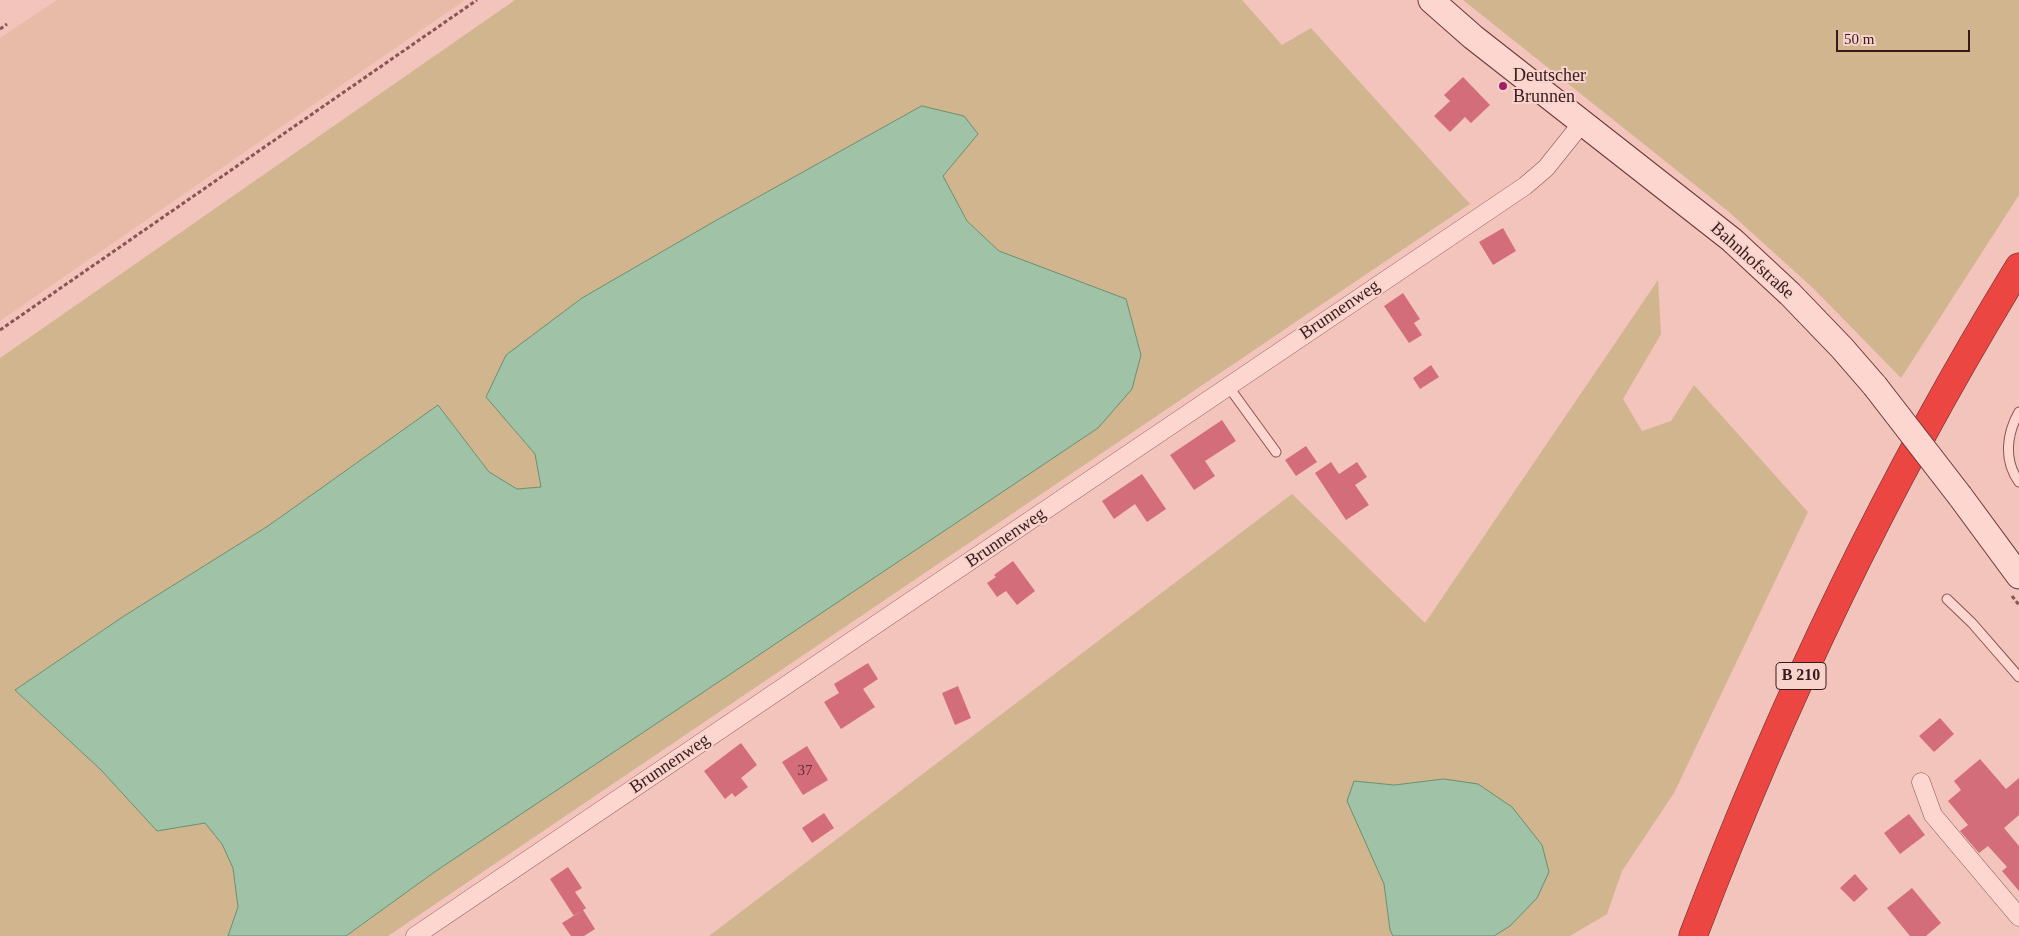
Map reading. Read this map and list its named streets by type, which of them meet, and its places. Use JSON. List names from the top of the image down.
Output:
{
  "streets": {
    "highway": ["B 210"],
    "street": ["Bahnhofstraße", "Brunnenweg"]
  },
  "crossings": [
    ["Bahnhofstraße", "Brunnenweg"]
  ],
  "places": ["Deutscher Brunnen"],
  "house_numbers": ["37"],
  "scale_bar": "50 m"
}
